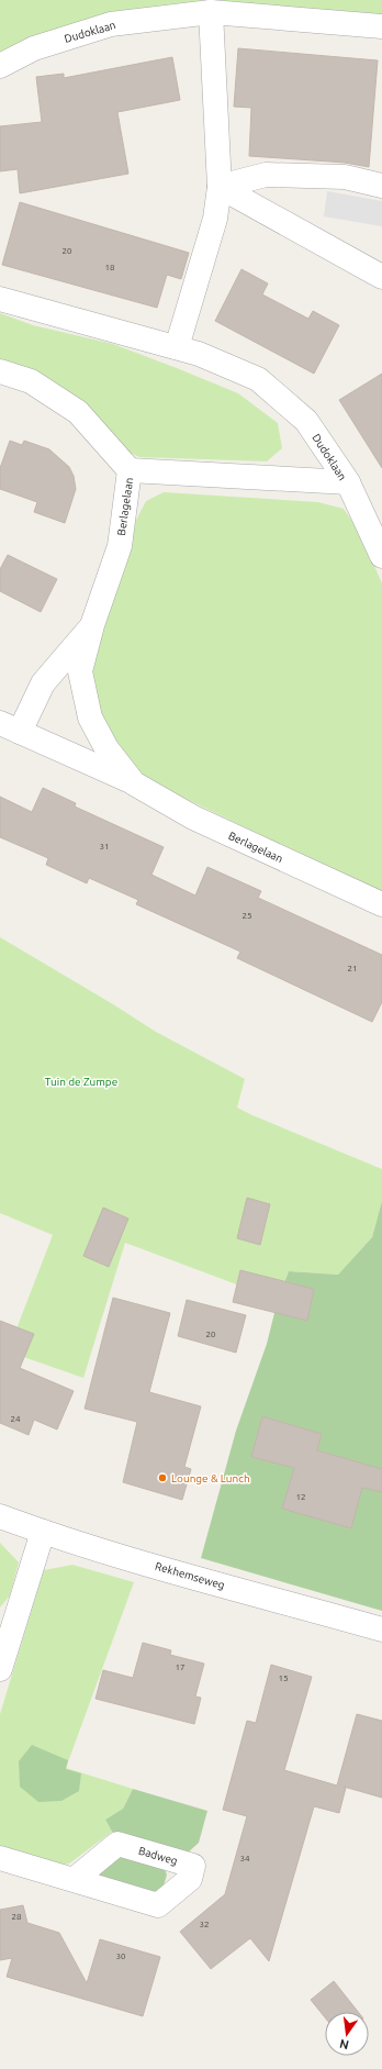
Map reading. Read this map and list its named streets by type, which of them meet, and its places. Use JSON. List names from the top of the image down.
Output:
{
  "streets": {
    "street": ["Dudoklaan", "Berlagelaan", "Rekhemseweg"]
  },
  "crossings": [
    ["Dudoklaan", "Berlagelaan"]
  ],
  "parks": ["Tuin de Zumpe"],
  "places": ["Lounge & Lunch"],
  "house_numbers": [
    "20",
    "18",
    "31",
    "25",
    "21",
    "20",
    "24",
    "12",
    "17",
    "15",
    "34",
    "28",
    "32",
    "30"
  ],
  "north": "bottom"
}
